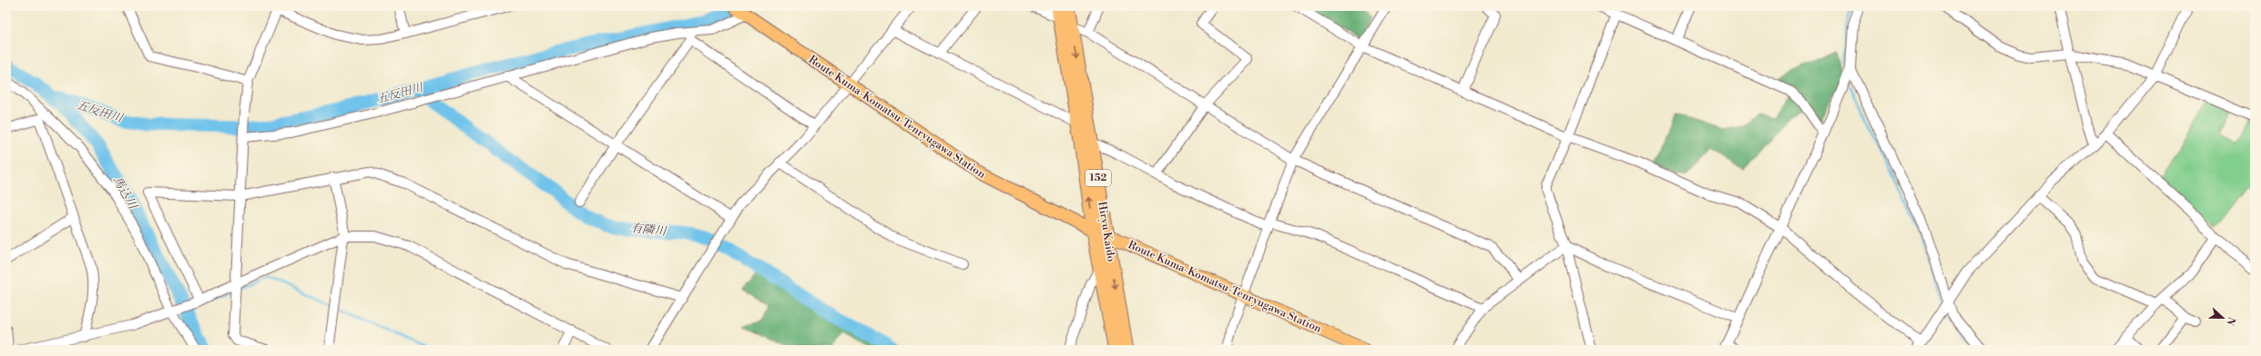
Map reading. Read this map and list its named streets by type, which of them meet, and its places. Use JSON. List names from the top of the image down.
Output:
{
  "streets": {
    "highway": ["152", "Hiryu Kaido"],
    "main road": ["Route Kuma-Komatsu-Tenryugawa Station"]
  },
  "crossings": [
    ["Route Kuma-Komatsu-Tenryugawa Station", "Hiryu Kaido"]
  ],
  "water": ["五反田川", "馬込川", "有隣川"],
  "north": "right"
}
